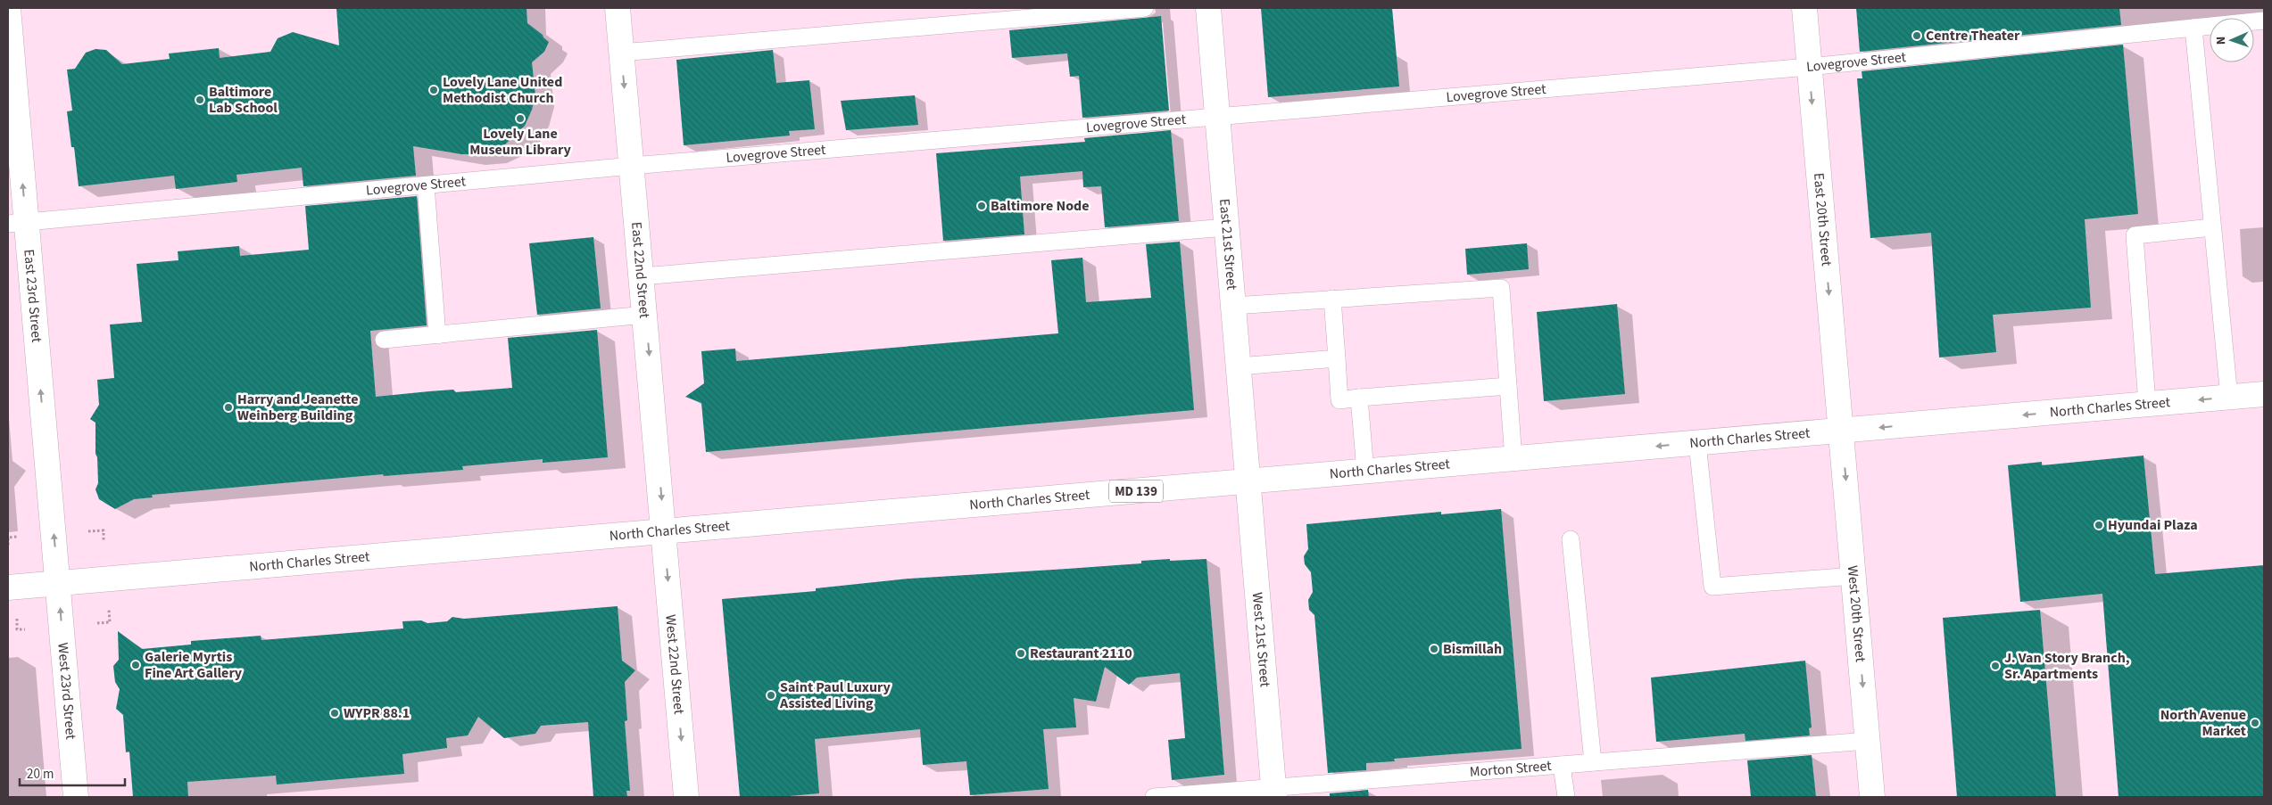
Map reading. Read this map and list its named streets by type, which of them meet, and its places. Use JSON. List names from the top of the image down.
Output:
{
  "streets": {
    "street": [
      "East 20th Street",
      "East 21st Street",
      "East 22nd Street",
      "East 23rd Street",
      "North Charles Street",
      "MD 139",
      "West 20th Street",
      "West 21st Street",
      "West 22nd Street",
      "West 23rd Street"
    ],
    "lane": ["Lovegrove Street", "Morton Street"]
  },
  "crossings": [
    ["Lovegrove Street", "East 20th Street"],
    ["Lovegrove Street", "East 21st Street"],
    ["Lovegrove Street", "East 22nd Street"],
    ["Lovegrove Street", "East 23rd Street"],
    ["East 20th Street", "North Charles Street"],
    ["East 20th Street", "West 20th Street"],
    ["East 21st Street", "North Charles Street"],
    ["East 21st Street", "West 21st Street"],
    ["East 22nd Street", "North Charles Street"],
    ["East 22nd Street", "West 22nd Street"],
    ["East 23rd Street", "North Charles Street"],
    ["East 23rd Street", "West 23rd Street"],
    ["North Charles Street", "West 20th Street"],
    ["North Charles Street", "West 21st Street"],
    ["North Charles Street", "West 22nd Street"],
    ["North Charles Street", "West 23rd Street"],
    ["West 20th Street", "Morton Street"],
    ["West 21st Street", "Morton Street"]
  ],
  "one_way": [
    "East 20th Street",
    "East 22nd Street",
    "East 23rd Street",
    "West 20th Street",
    "West 22nd Street",
    "West 23rd Street"
  ],
  "places": [
    "Centre Theater",
    "Lovely Lane United Methodist Church",
    "Baltimore Lab School",
    "Lovely Lane Museum Library",
    "Baltimore Node",
    "Harry and Jeanette Weinberg Building",
    "Hyundai Plaza",
    "Bismillah",
    "Restaurant 2110",
    "Galerie Myrtis Fine Art Gallery",
    "J. Van Story Branch, Sr. Apartments",
    "Saint Paul Luxury Assisted Living",
    "WYPR 88.1",
    "North Avenue Market"
  ],
  "scale_bar": "20 m",
  "north": "left"
}
